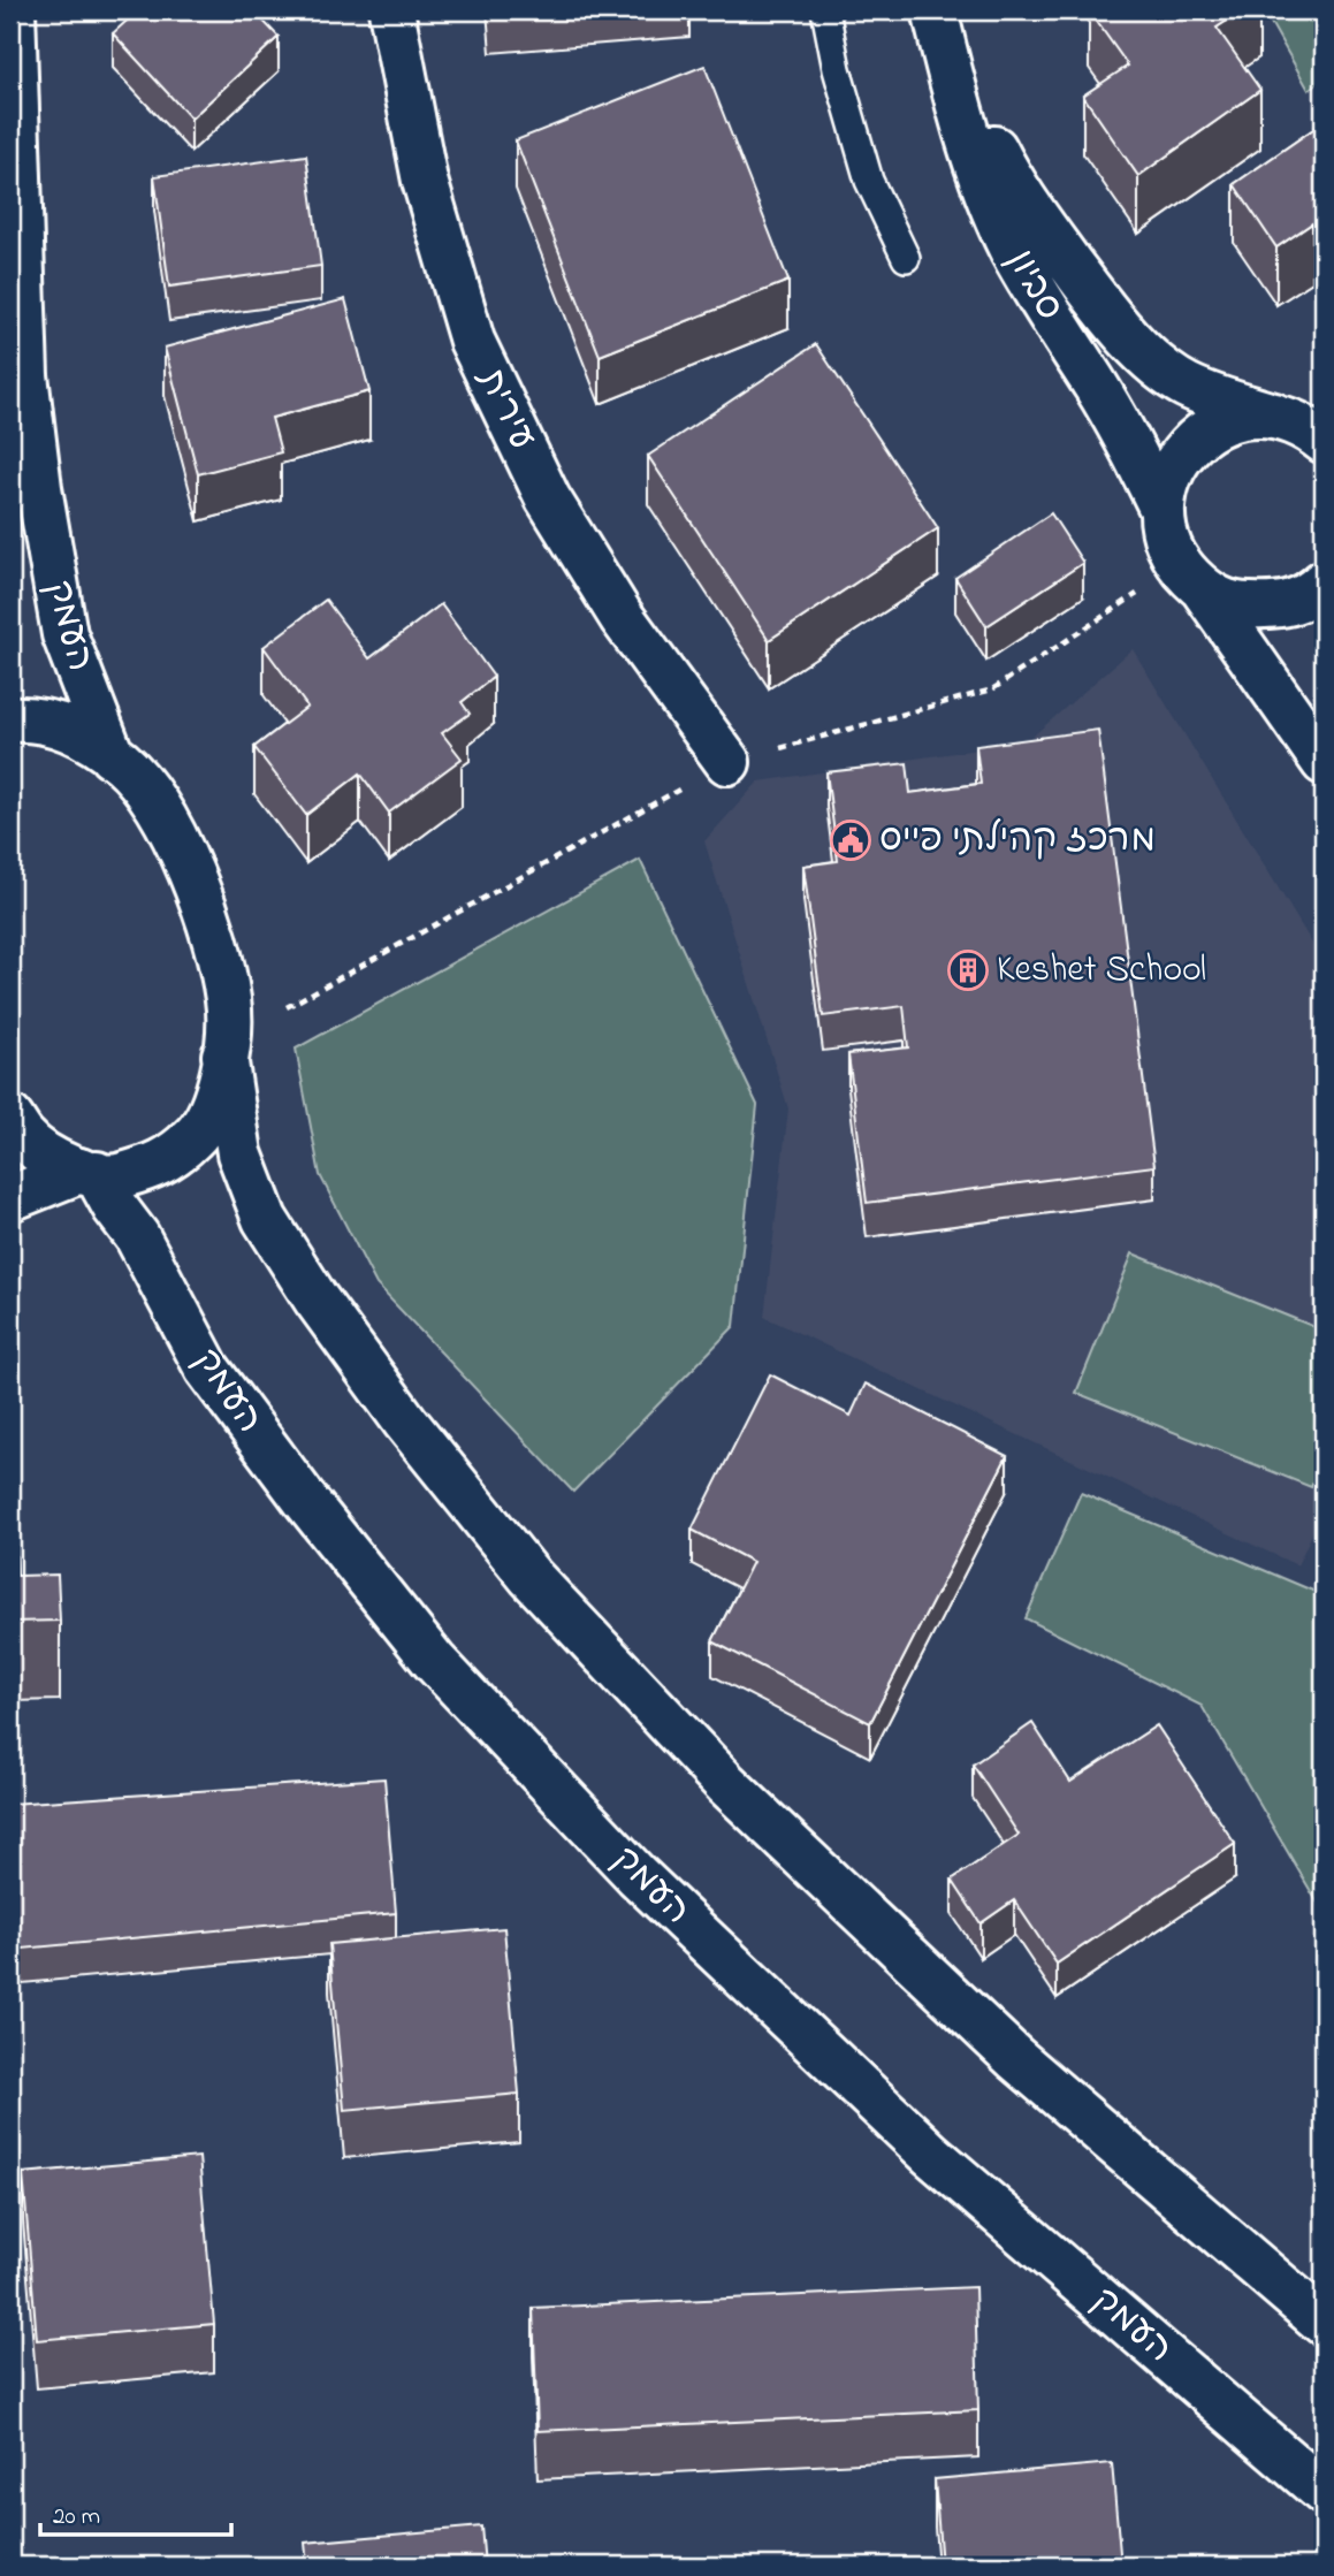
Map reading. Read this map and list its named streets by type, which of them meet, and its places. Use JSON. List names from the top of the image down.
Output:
{
  "streets": {
    "main road": ["סביון", "עירית", "העמק"]
  },
  "places": {
    "public building": ["מרכז קהילתי פייס"],
    "building": ["Keshet School"]
  },
  "scale_bar": "20 m"
}
